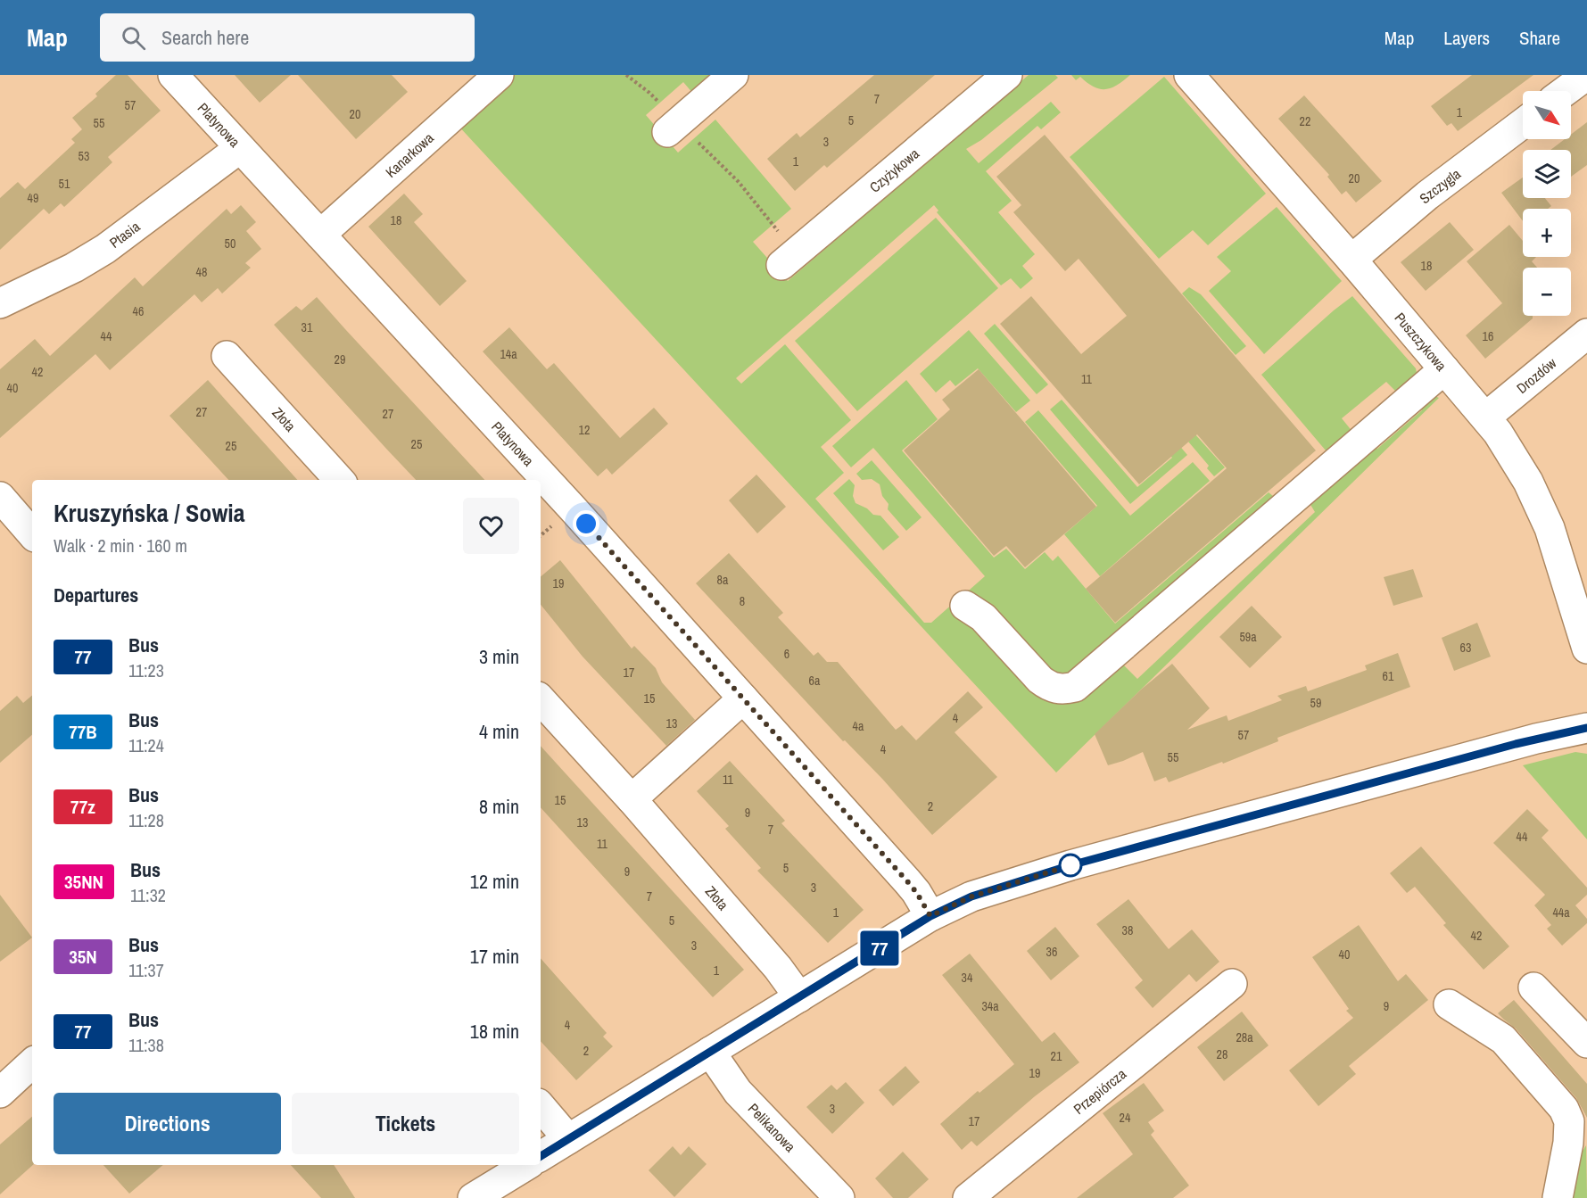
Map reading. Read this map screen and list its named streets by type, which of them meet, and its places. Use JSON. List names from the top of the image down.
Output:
{
  "streets": {
    "street": [
      "Platynowa",
      "Kanarkowa",
      "Czyżykowa",
      "Szczygla",
      "Ptasia",
      "Puszczykowa",
      "Drozdów",
      "Złota",
      "Przepiórcza",
      "Pelikanowa"
    ]
  },
  "crossings": [
    ["Platynowa", "Kanarkowa"],
    ["Platynowa", "Ptasia"],
    ["Szczygla", "Puszczykowa"],
    ["Puszczykowa", "Drozdów"]
  ],
  "lines": ["bus line 77"],
  "house_numbers": [
    "7",
    "57",
    "1",
    "20",
    "5",
    "22",
    "55",
    "3",
    "53",
    "1",
    "20",
    "51",
    "49",
    "18",
    "50",
    "18",
    "48",
    "46",
    "31",
    "44",
    "16",
    "14a",
    "29",
    "42",
    "11",
    "40",
    "27",
    "27",
    "12",
    "25",
    "25",
    "8a",
    "19",
    "8",
    "59a",
    "63",
    "6",
    "17",
    "61",
    "6a",
    "15",
    "59",
    "4",
    "13",
    "4a",
    "57",
    "4",
    "55",
    "11",
    "15",
    "2",
    "9",
    "13",
    "7",
    "44",
    "11",
    "5",
    "9",
    "3",
    "7",
    "1",
    "44a",
    "5",
    "38",
    "42",
    "3",
    "36",
    "40",
    "1",
    "34",
    "34a",
    "9",
    "4",
    "28a",
    "2",
    "28",
    "21",
    "19",
    "3",
    "24",
    "17"
  ],
  "north": "bottom right",
  "page": {
    "header": "Map",
    "search": "Search here",
    "nav": ["Map", "Layers", "Share"],
    "on_map": "77",
    "map_buttons": ["+", "−"],
    "heading": [
      ["Kruszyńska / Sowia", "Walk · 2 min · 160 m"],
      "Departures"
    ],
    "list": [
      {
        "mark": "77",
        "name": "Bus",
        "note": "11:23",
        "value": "3 min"
      },
      {
        "mark": "77B",
        "name": "Bus",
        "note": "11:24",
        "value": "4 min"
      },
      {
        "mark": "77z",
        "name": "Bus",
        "note": "11:28",
        "value": "8 min"
      },
      {
        "mark": "35NN",
        "name": "Bus",
        "note": "11:32",
        "value": "12 min"
      },
      {
        "mark": "35N",
        "name": "Bus",
        "note": "11:37",
        "value": "17 min"
      },
      {
        "mark": "77",
        "name": "Bus",
        "note": "11:38",
        "value": "18 min"
      }
    ],
    "buttons": ["Directions", "Tickets"]
  }
}
